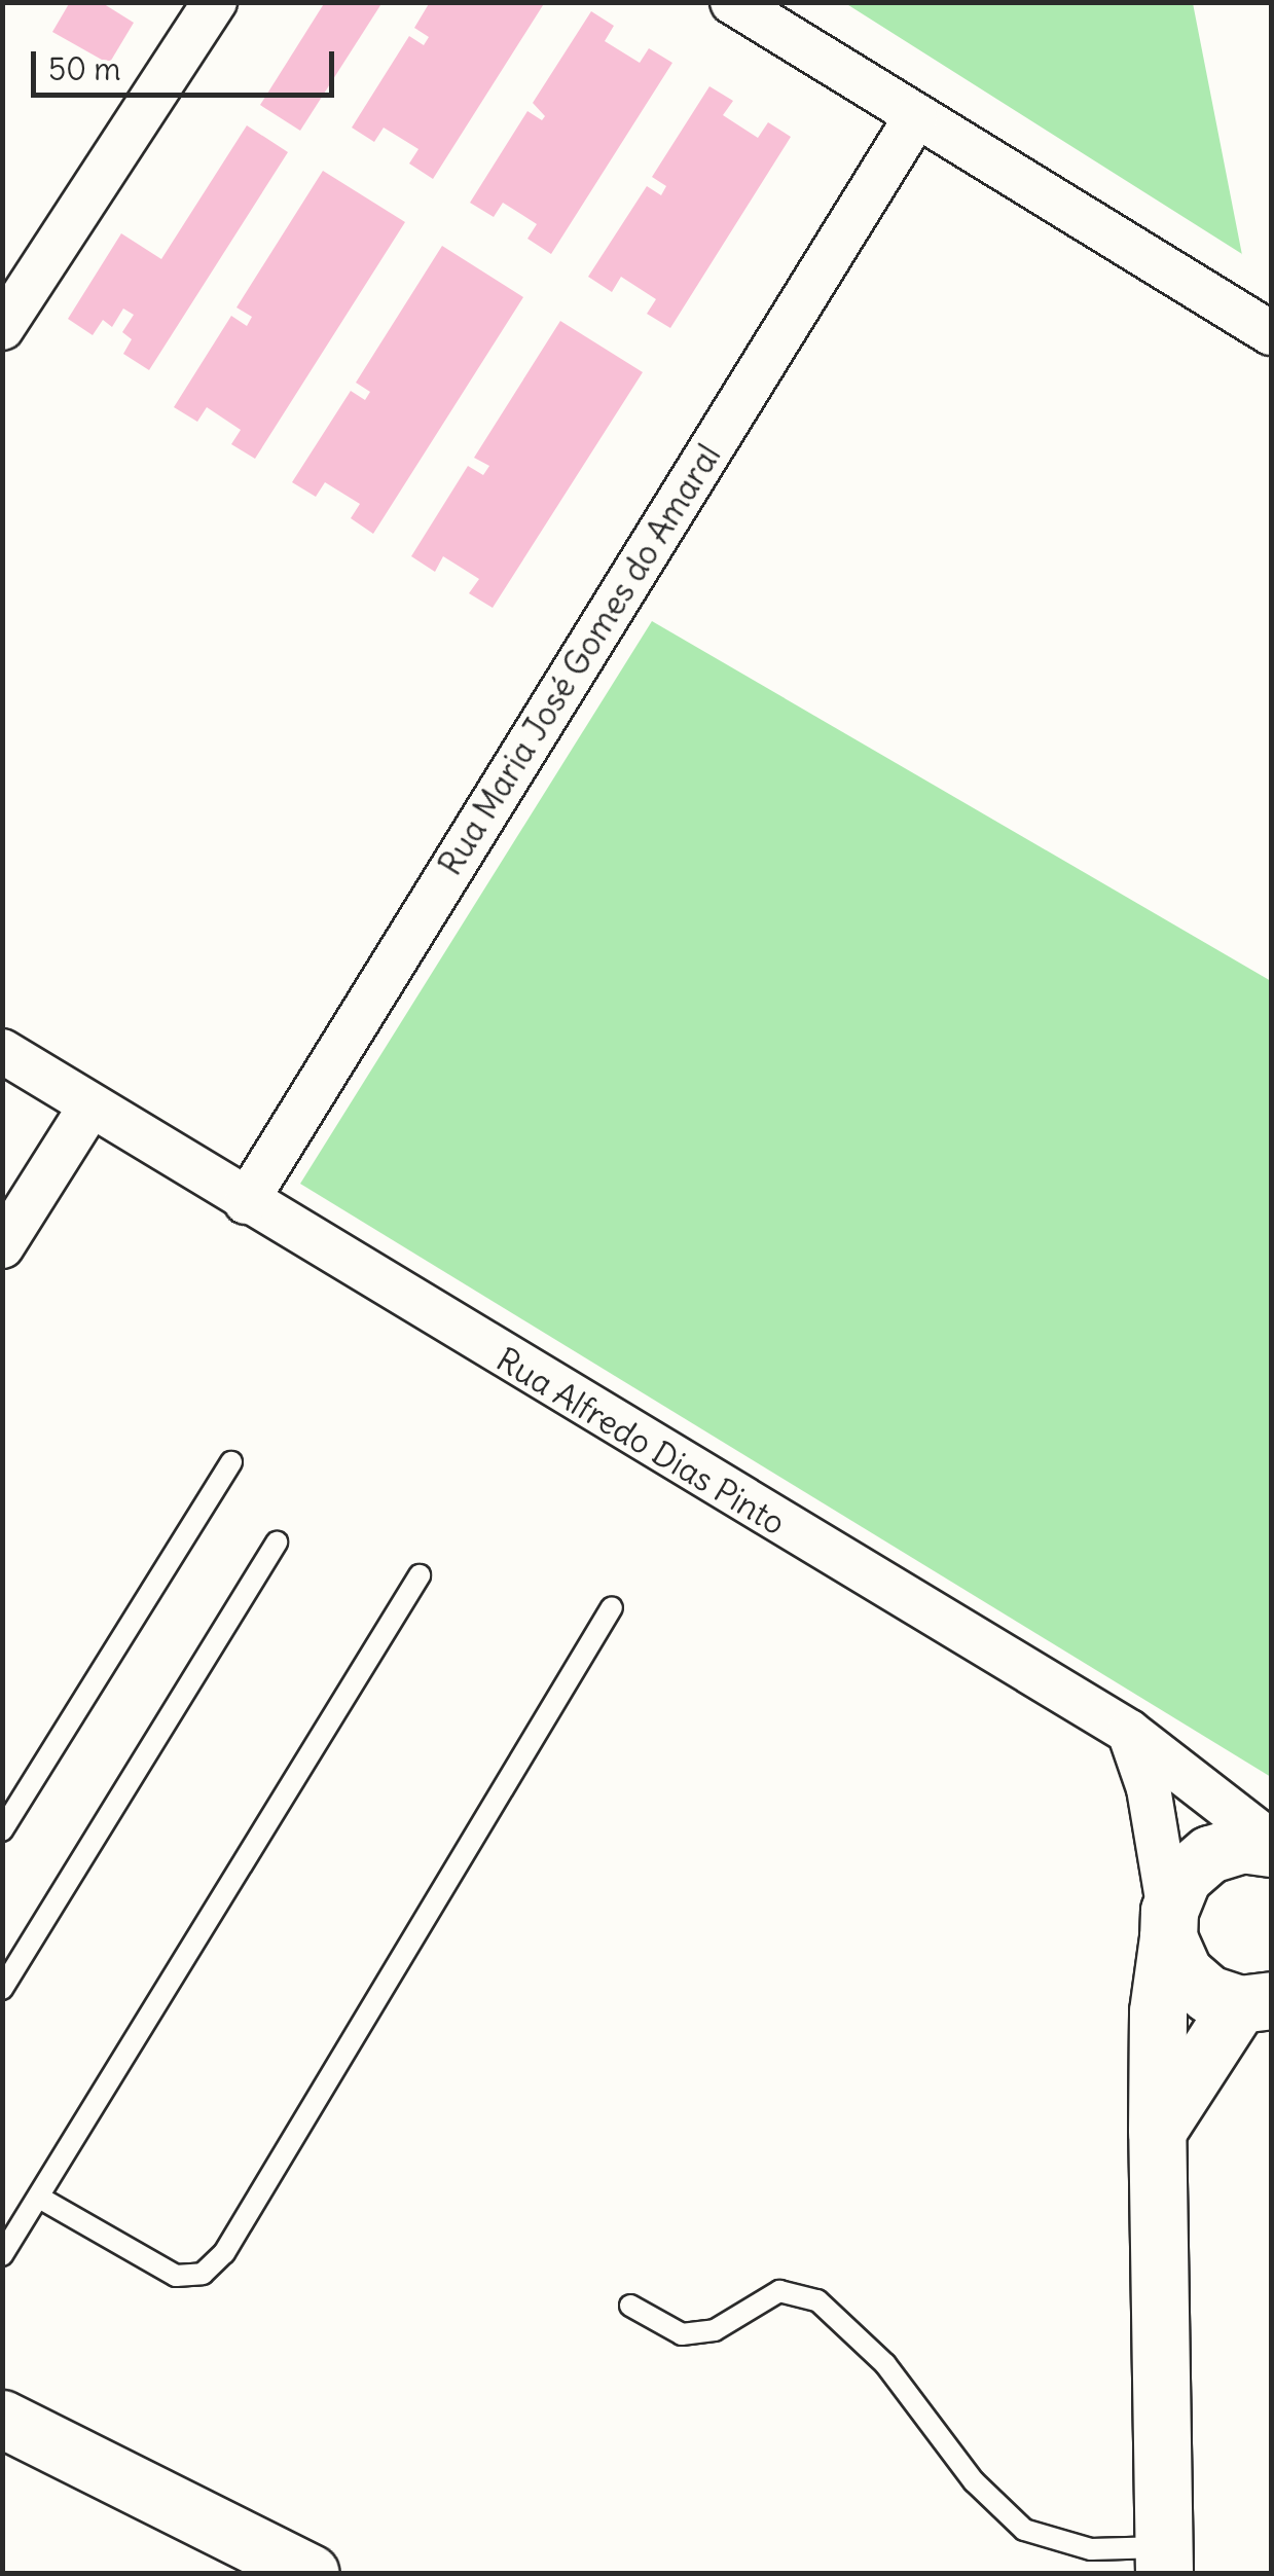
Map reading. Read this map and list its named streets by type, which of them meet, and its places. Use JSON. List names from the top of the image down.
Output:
{
  "streets": {
    "street": ["Rua Maria José Gomes do Amaral", "Rua Alfredo Dias Pinto"]
  },
  "crossings": [
    ["Rua Maria José Gomes do Amaral", "Rua Alfredo Dias Pinto"]
  ],
  "scale_bar": "50 m"
}
